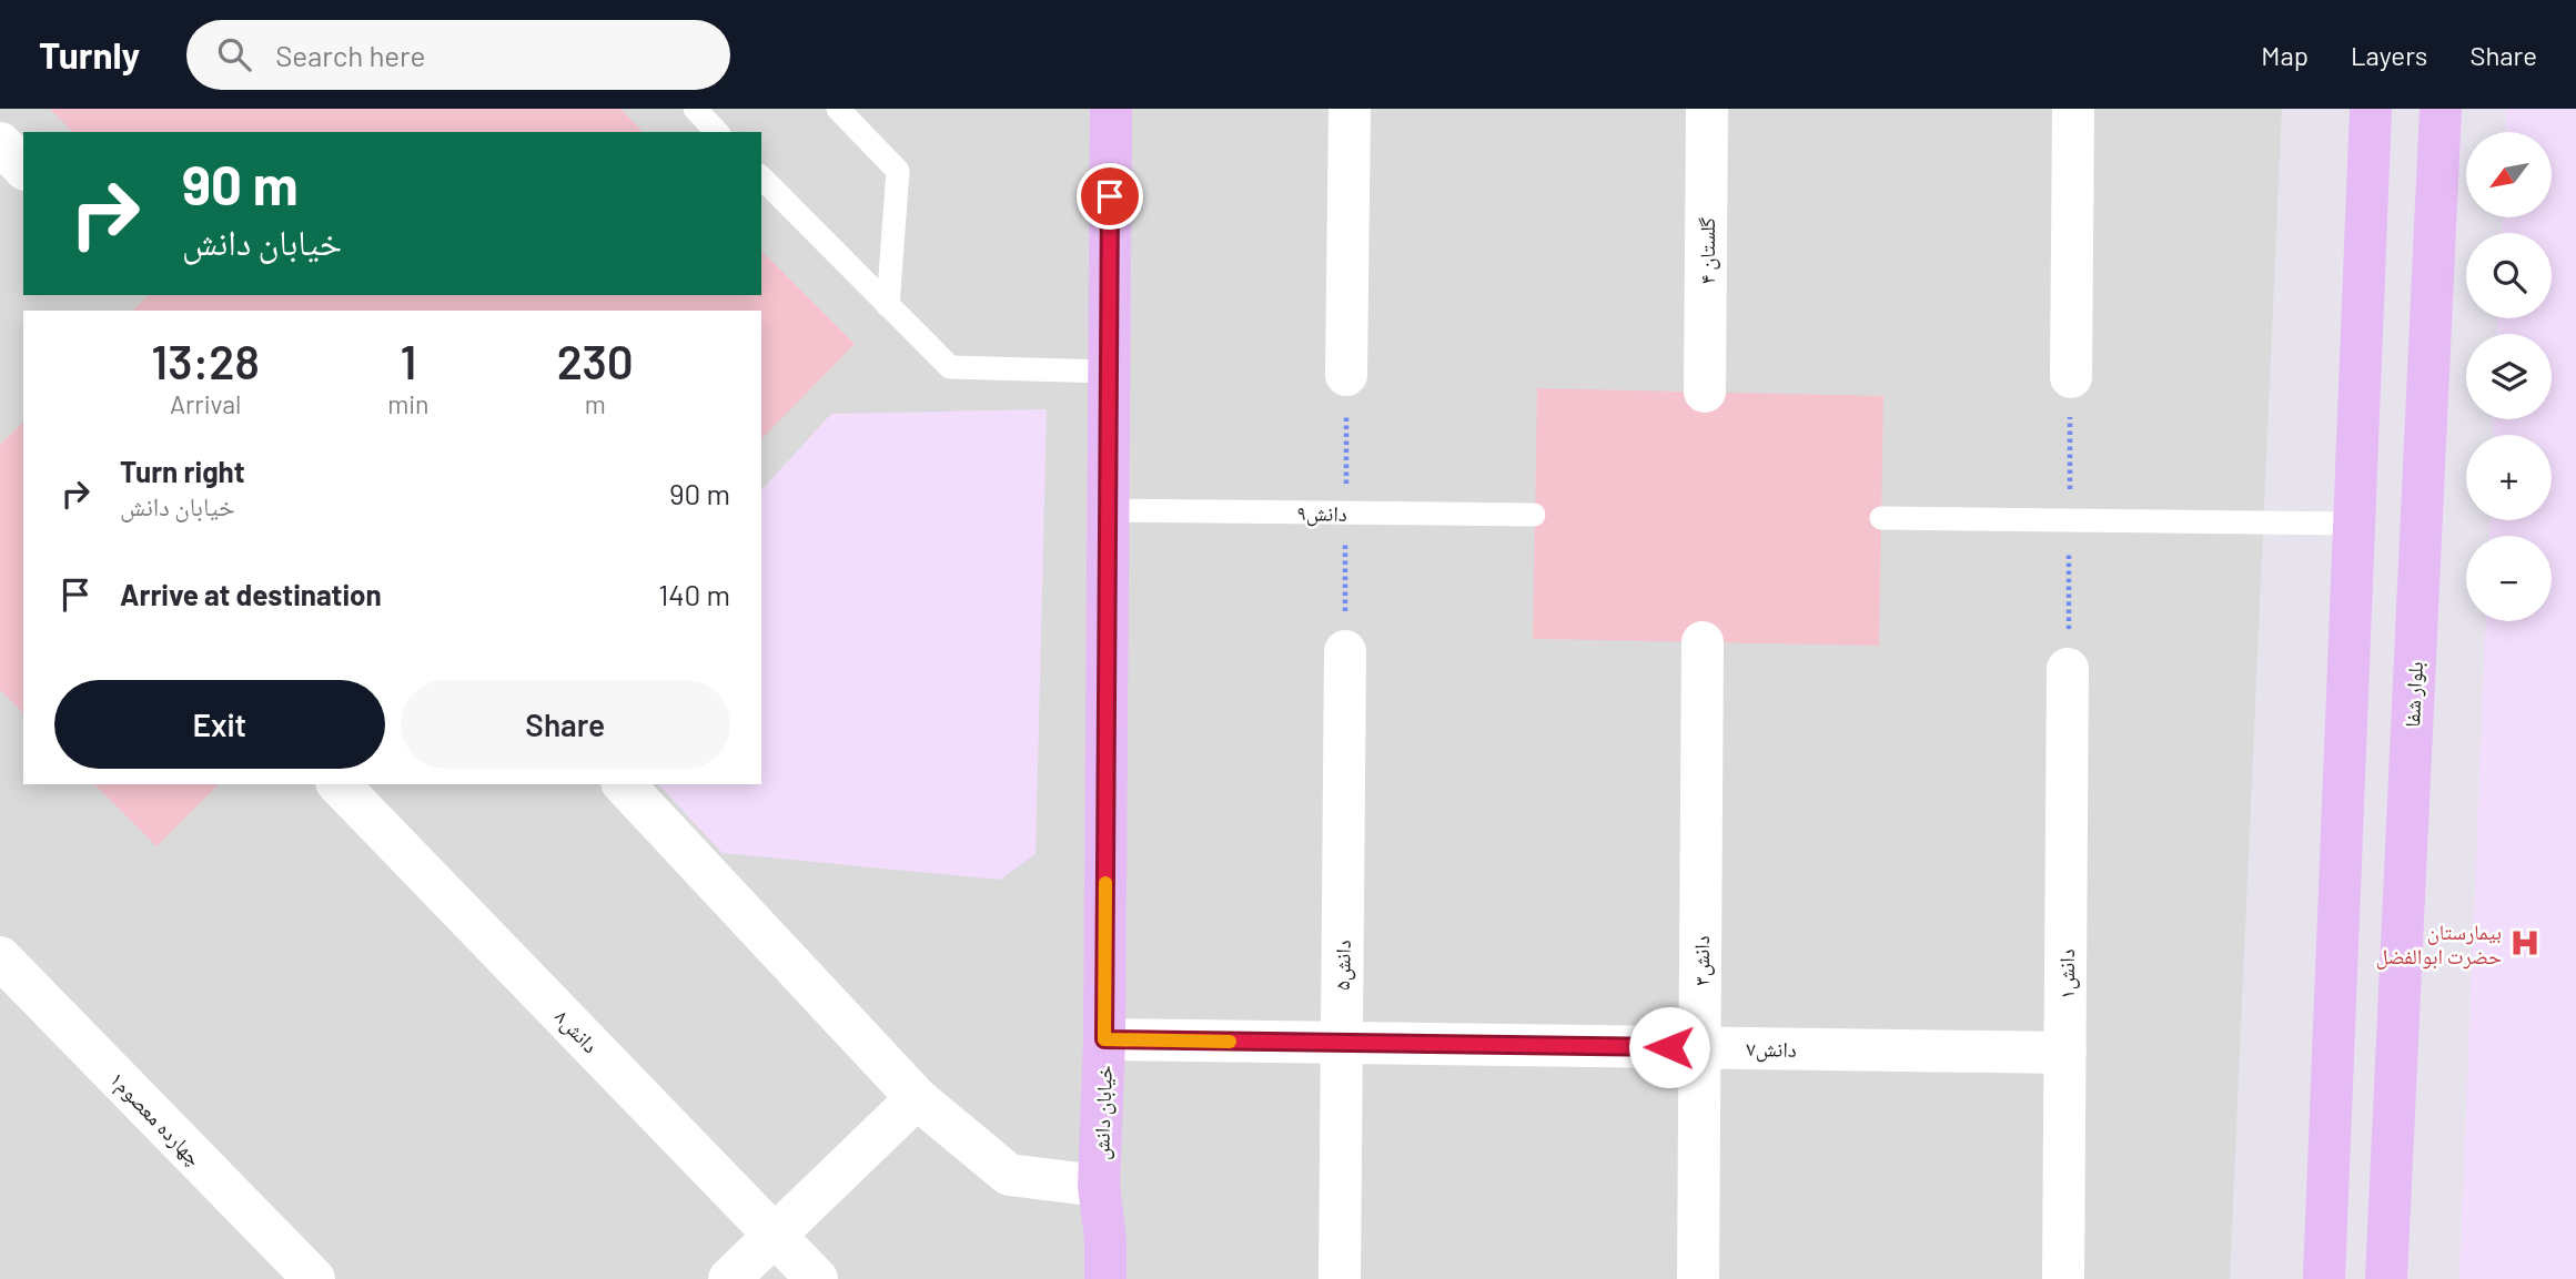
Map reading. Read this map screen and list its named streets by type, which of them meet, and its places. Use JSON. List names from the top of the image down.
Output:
{
  "streets": {
    "main road": ["بلوار شفا", "خیابان دانش"],
    "street": [
      "گلستان ۴",
      "دانش۳",
      "دانش۵",
      "دانش۱",
      "دانش۸",
      "دانش۷",
      "چهارده معصوم۱"
    ],
    "lane": ["دانش۹"]
  },
  "crossings": [
    ["دانش۹", "خیابان دانش"],
    ["دانش۳", "دانش۷"],
    ["دانش۵", "دانش۷"],
    ["دانش۱", "دانش۷"],
    ["دانش۷", "خیابان دانش"]
  ],
  "places": {
    "hospital": ["بیمارستان حضرت ابوالفضل"]
  },
  "north": "bottom left",
  "page": {
    "header": "Turnly",
    "search": "Search here",
    "nav": ["Map", "Layers", "Share"],
    "map_buttons": ["+", "−"],
    "turn": ["90 m", "خیابان دانش"],
    "eta": [
      "13:28",
      "Arrival",
      "1",
      "min",
      "230",
      "m"
    ],
    "list": [
      {
        "name": "Turn right",
        "note": "خیابان دانش",
        "value": "90 m"
      },
      {
        "name": "Arrive at destination",
        "value": "140 m"
      }
    ],
    "buttons": ["Exit", "Share"]
  }
}
